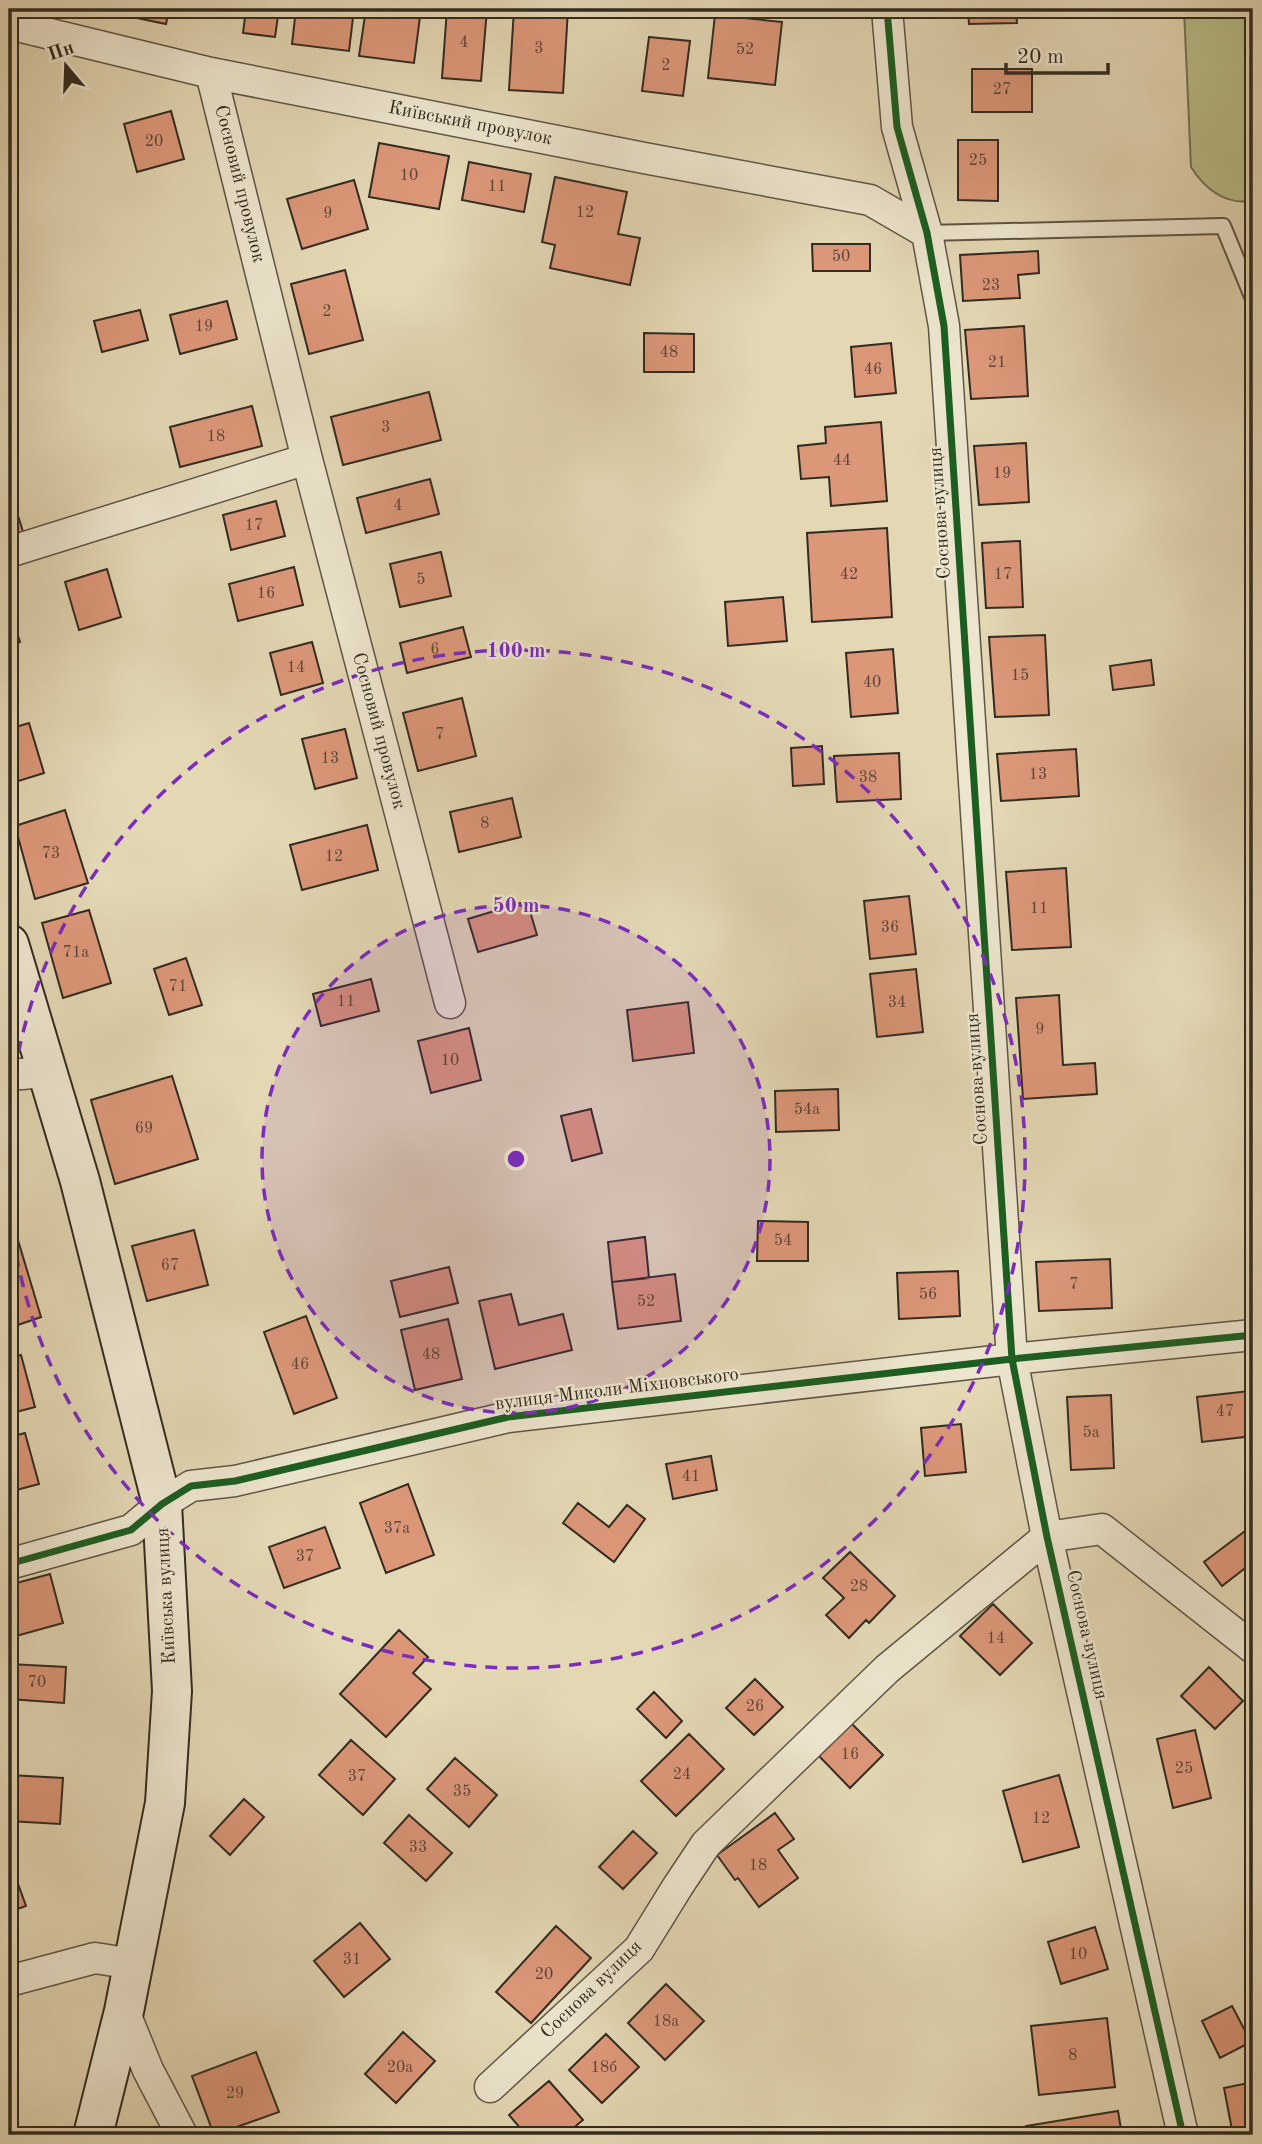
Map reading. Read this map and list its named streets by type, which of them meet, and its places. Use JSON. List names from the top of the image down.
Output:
{
  "streets": {
    "main road": ["Київська вулиця"],
    "street": [
      "Київський провулок",
      "Сосновий провулок",
      "Соснова вулиця",
      "вулиця Миколи Міхновського"
    ]
  },
  "crossings": [
    ["Київський провулок", "Сосновий провулок"],
    ["Київський провулок", "Соснова вулиця"],
    ["Соснова вулиця", "вулиця Миколи Міхновського"],
    ["вулиця Миколи Міхновського", "Київська вулиця"]
  ],
  "house_numbers": [
    "4",
    "3",
    "52",
    "2",
    "27",
    "20",
    "25",
    "10",
    "11",
    "12",
    "9",
    "50",
    "23",
    "2",
    "19",
    "48",
    "21",
    "46",
    "3",
    "18",
    "44",
    "19",
    "4",
    "17",
    "42",
    "17",
    "5",
    "16",
    "6",
    "14",
    "15",
    "40",
    "7",
    "13",
    "13",
    "38",
    "8",
    "73",
    "12",
    "11",
    "36",
    "71а",
    "71",
    "11",
    "34",
    "9",
    "10",
    "54а",
    "69",
    "54",
    "67",
    "7",
    "56",
    "52",
    "48",
    "46",
    "47",
    "5а",
    "41",
    "37а",
    "37",
    "28",
    "14",
    "70",
    "26",
    "16",
    "25",
    "24",
    "37",
    "35",
    "12",
    "33",
    "18",
    "10",
    "31",
    "20",
    "18а",
    "8",
    "20а",
    "18б",
    "29"
  ],
  "scale_bar": "20 m",
  "north": "top",
  "rings": ["100 m", "50 m"]
}
